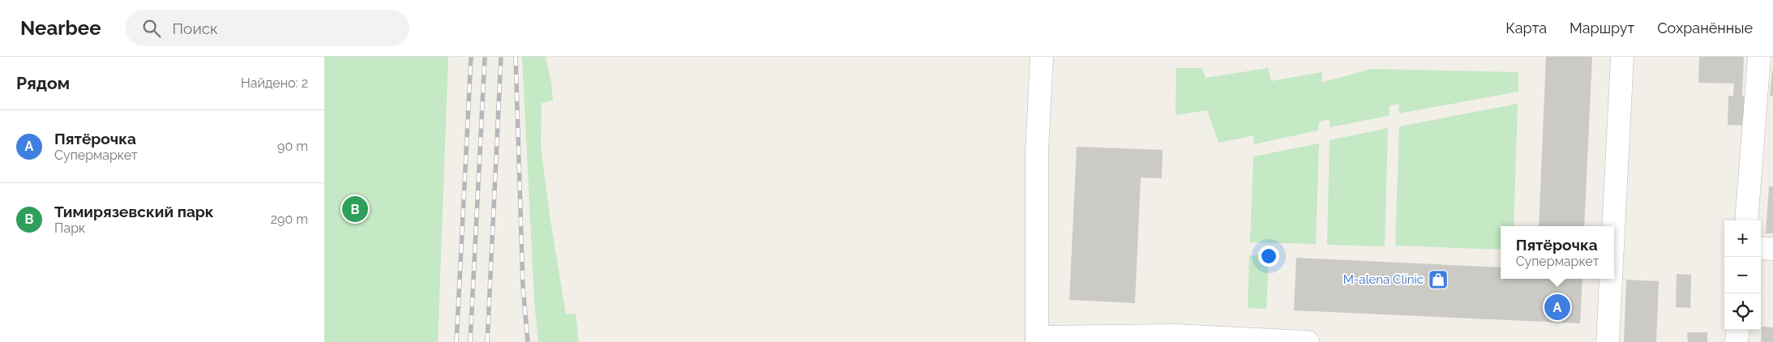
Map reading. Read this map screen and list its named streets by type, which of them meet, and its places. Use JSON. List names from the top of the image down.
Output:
{
  "places": {
    "shop": ["M-alena Clinic"]
  },
  "page": {
    "header": "Nearbee",
    "search": "Поиск",
    "nav": ["Карта", "Маршрут", "Сохранённые"],
    "heading": ["Рядом", "Найдено: 2"],
    "list": [
      {
        "mark": "A",
        "name": "Пятёрочка",
        "note": "Супермаркет",
        "value": "90 m"
      },
      {
        "mark": "B",
        "name": "Тимирязевский парк",
        "note": "Парк",
        "value": "290 m"
      }
    ],
    "pins": ["B", "A"],
    "map_buttons": ["+", "−"],
    "popup": ["Пятёрочка", "Супермаркет"]
  }
}
